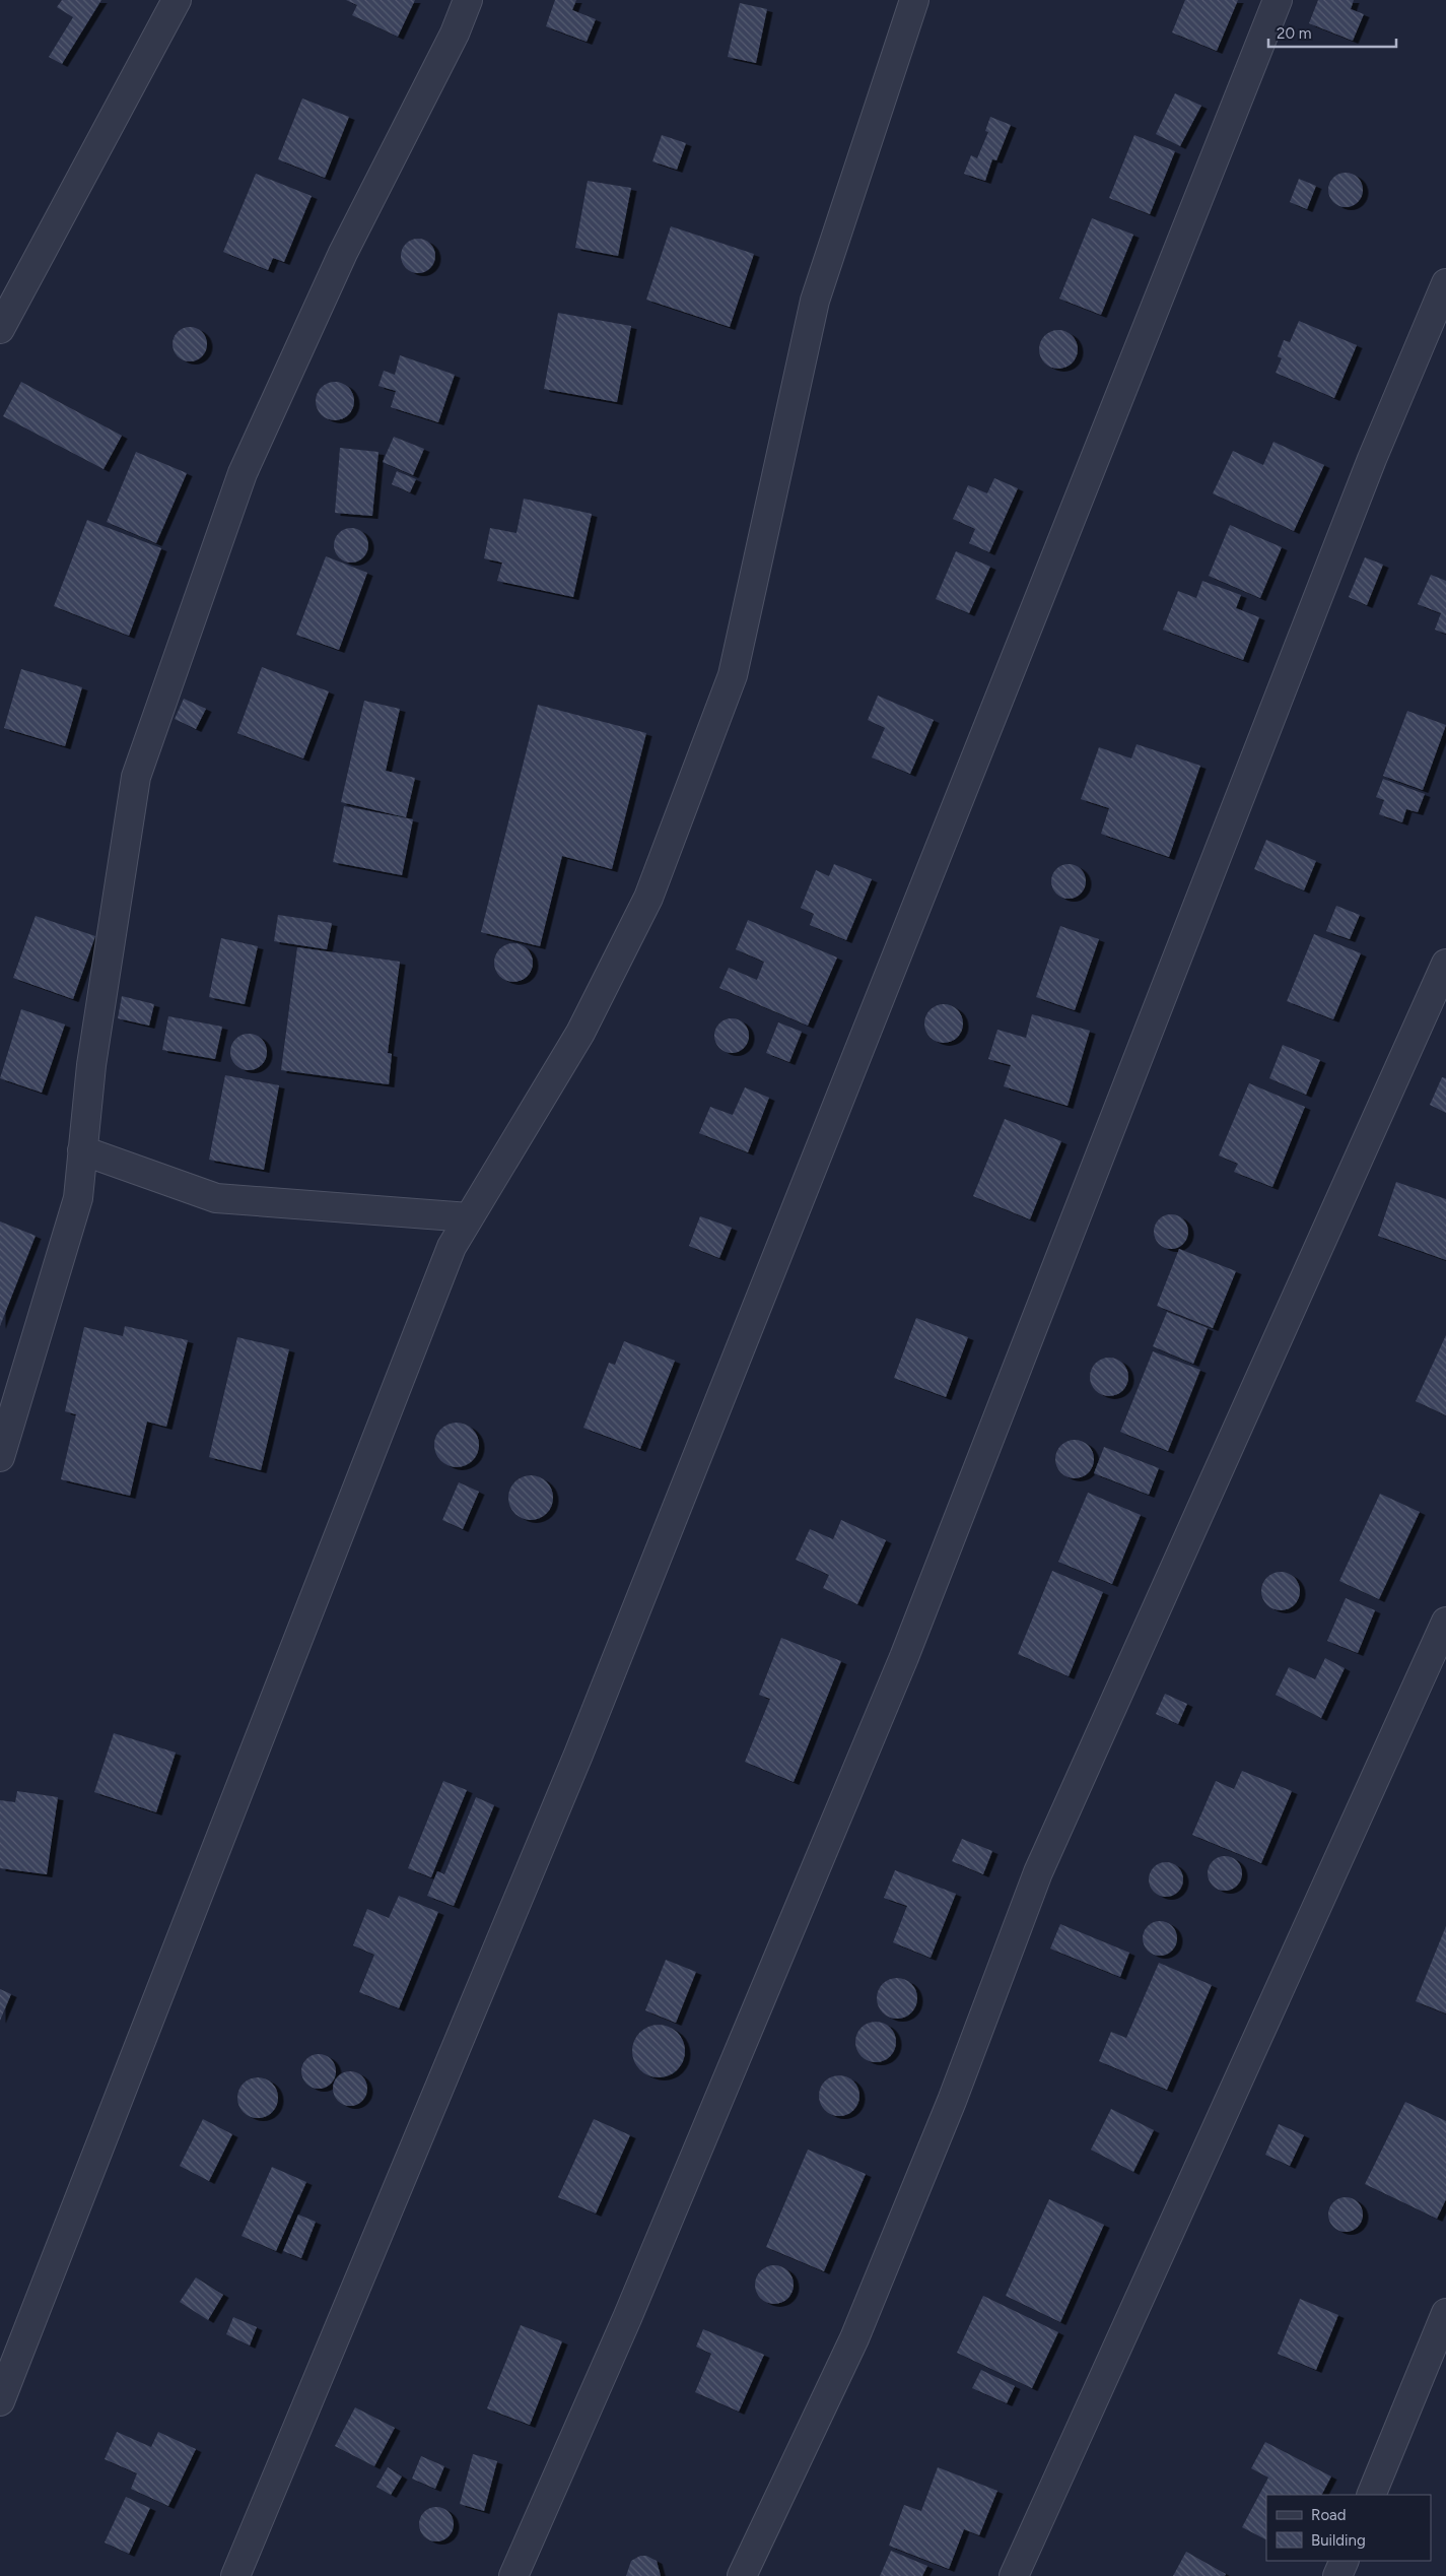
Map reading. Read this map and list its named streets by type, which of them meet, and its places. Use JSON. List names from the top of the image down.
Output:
{
  "legend": ["Road", "Building"],
  "scale_bar": "20 m"
}
